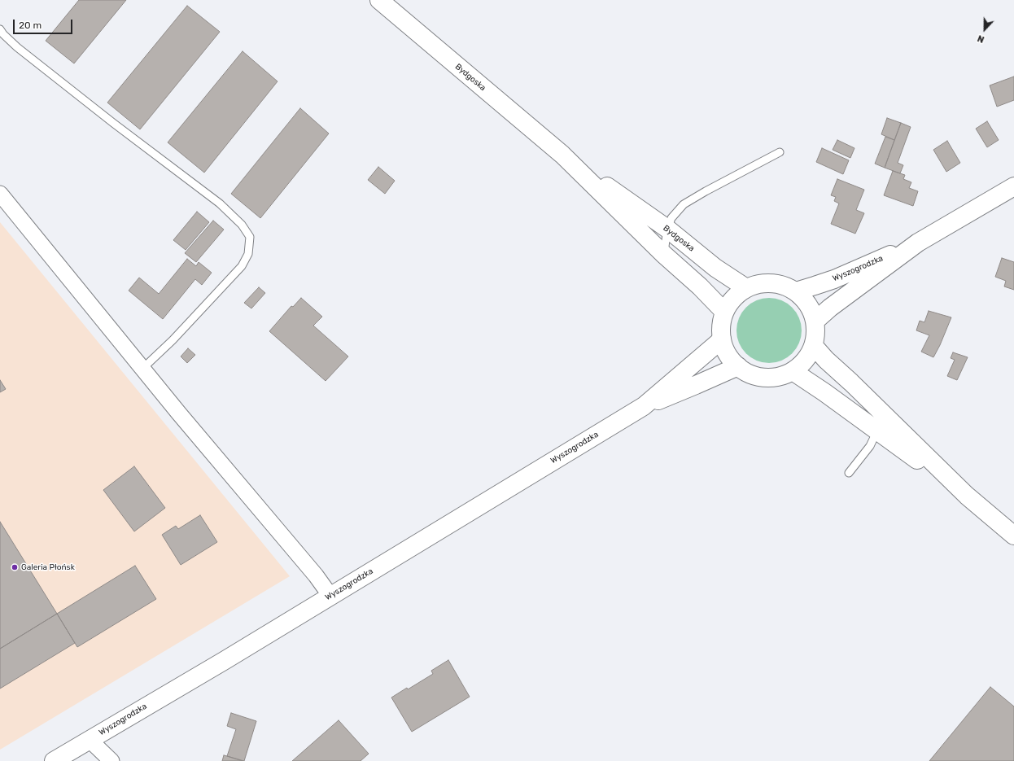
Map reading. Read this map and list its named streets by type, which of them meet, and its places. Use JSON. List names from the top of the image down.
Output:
{
  "streets": {
    "main road": ["Bydgoska", "Wyszogrodzka"]
  },
  "crossings": [
    ["Bydgoska", "Wyszogrodzka"]
  ],
  "places": ["Galeria Płońsk"],
  "scale_bar": "20 m",
  "north": "bottom"
}
